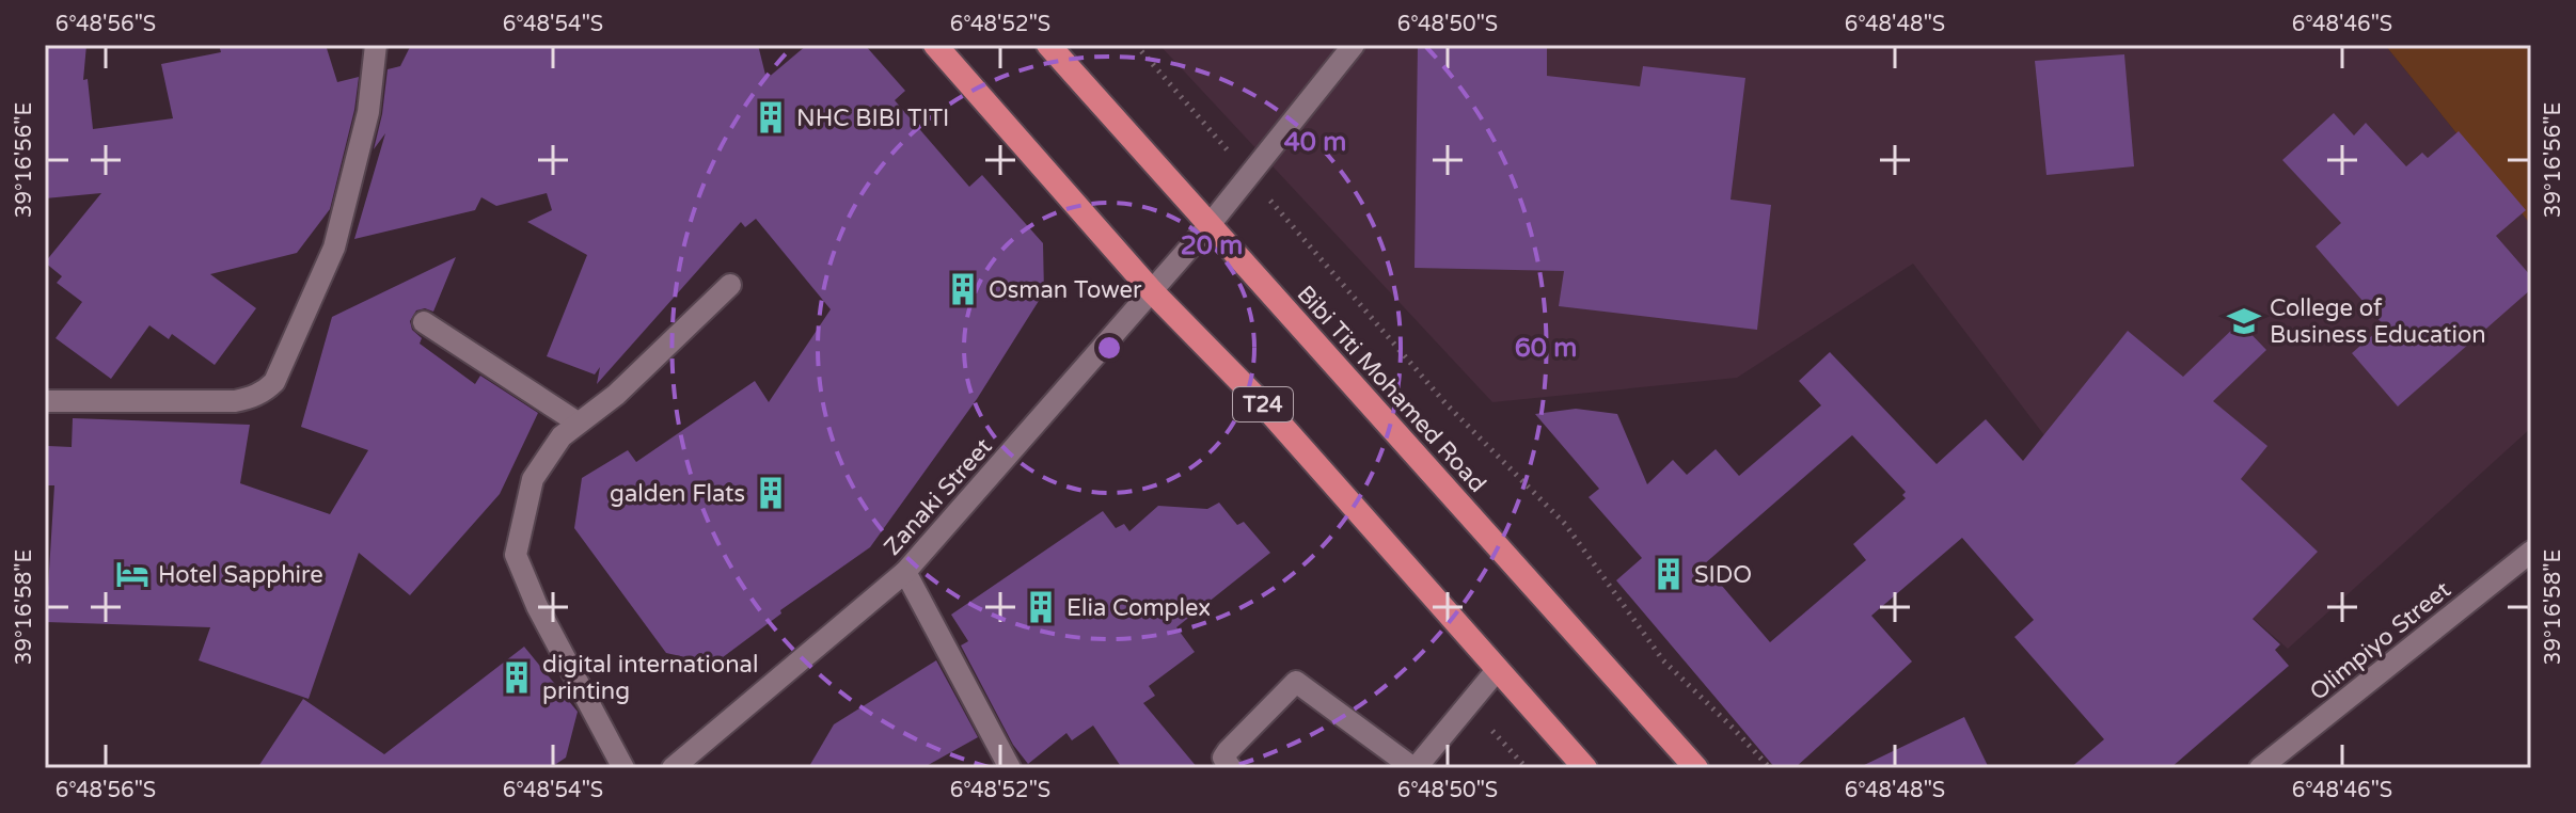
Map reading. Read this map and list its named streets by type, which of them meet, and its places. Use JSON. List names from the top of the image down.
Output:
{
  "streets": {
    "highway": ["Bibi Titi Mohamed Road", "T24"],
    "street": ["Zanaki Street", "Olimpiyo Street"]
  },
  "crossings": [
    ["Bibi Titi Mohamed Road", "Zanaki Street"],
    ["T24", "Zanaki Street"]
  ],
  "places": {
    "building": [
      "NHC BIBI TITI",
      "Osman Tower",
      "galden Flats",
      "SIDO",
      "Elia Complex",
      "digital international printing"
    ],
    "school or university": ["College of Business Education"],
    "hotel": ["Hotel Sapphire"]
  },
  "coordinates": [
    "6°48'56\"S",
    "6°48'54\"S",
    "6°48'52\"S",
    "6°48'50\"S",
    "6°48'48\"S",
    "6°48'46\"S",
    "39°16'56\"E",
    "39°16'58\"E"
  ],
  "rings": ["40 m", "20 m", "60 m"]
}
